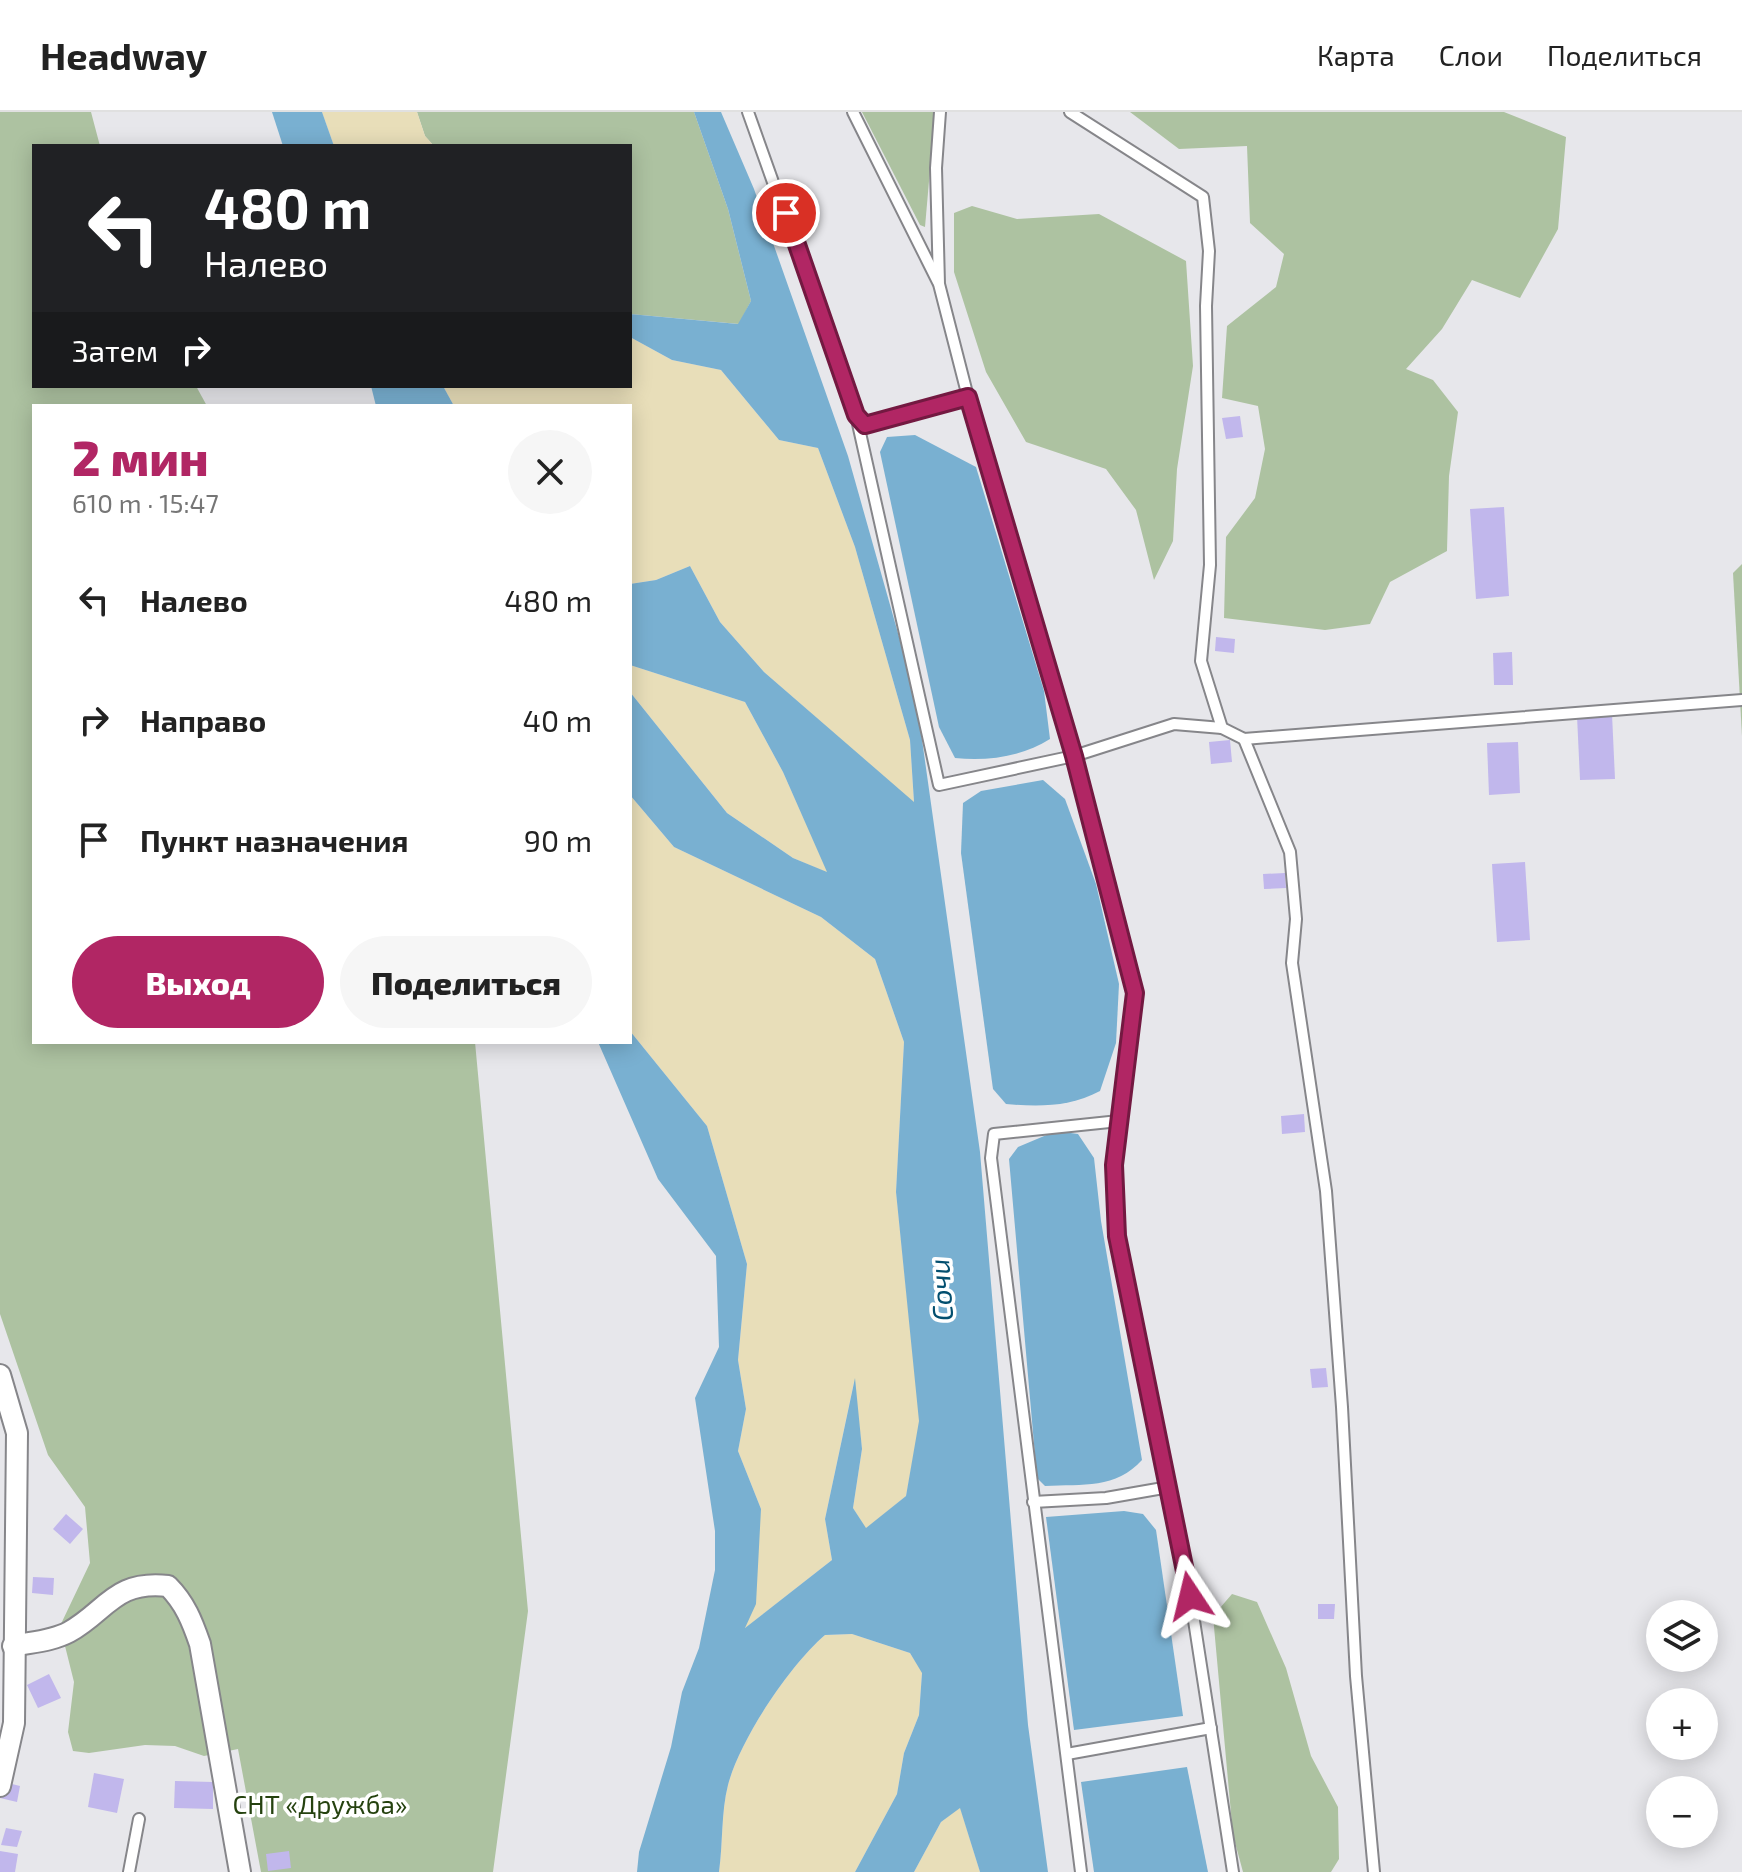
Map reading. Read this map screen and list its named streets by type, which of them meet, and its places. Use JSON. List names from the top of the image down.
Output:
{
  "water": ["Сочи"],
  "parks": ["СНТ «Дружба»"],
  "page": {
    "header": "Headway",
    "nav": ["Карта", "Слои", "Поделиться"],
    "turn": ["480 m", "Налево"],
    "then": "Затем",
    "heading": ["2 мин", "610 m · 15:47"],
    "list": [
      {
        "name": "Налево",
        "value": "480 m"
      },
      {
        "name": "Направо",
        "value": "40 m"
      },
      {
        "name": "Пункт назначения",
        "value": "90 m"
      }
    ],
    "buttons": ["Выход", "Поделиться"],
    "map_buttons": ["+", "−"]
  }
}
